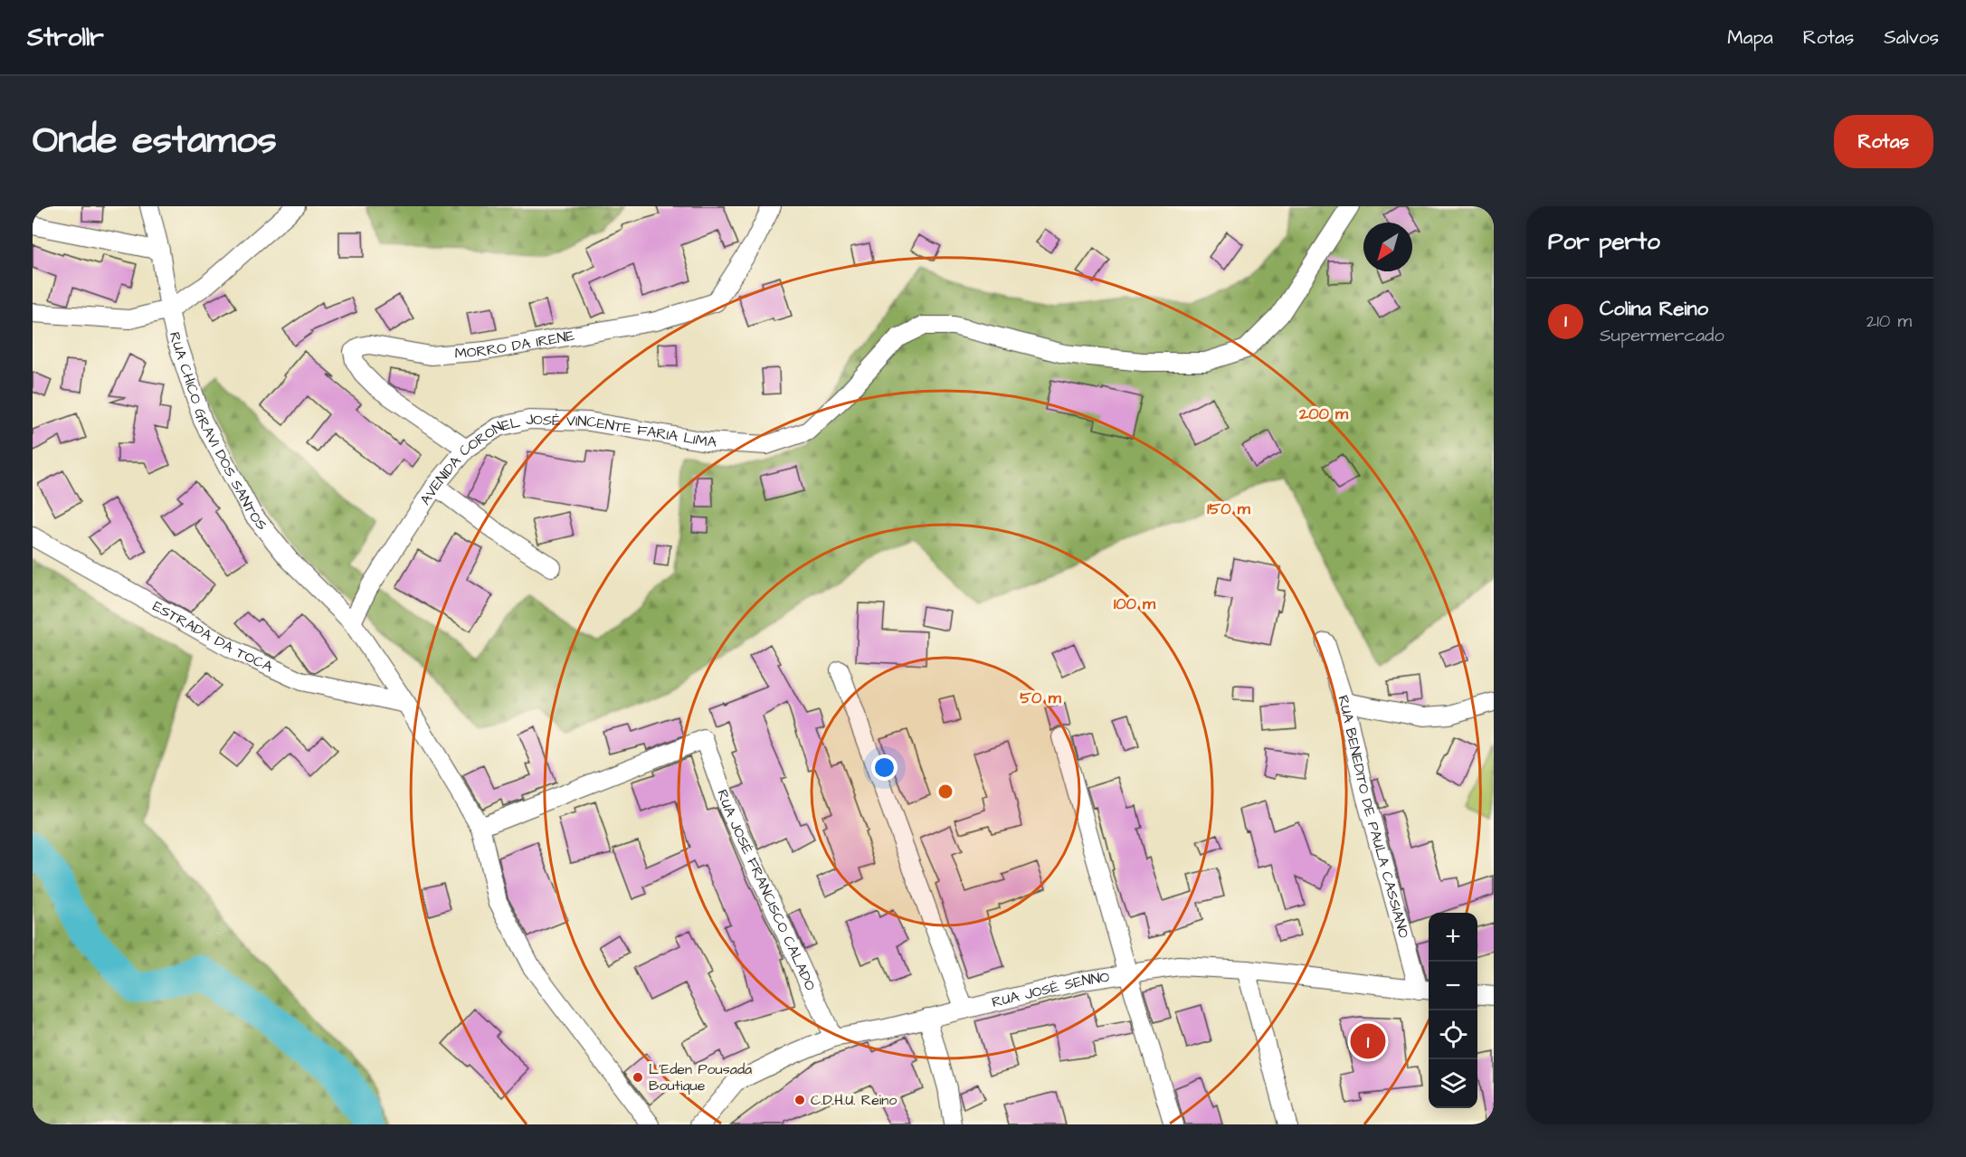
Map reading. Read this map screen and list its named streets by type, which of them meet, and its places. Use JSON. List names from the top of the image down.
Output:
{
  "streets": {
    "street": [
      "MORRO DA IRENE",
      "RUA CHICO GRAVI DOS SANTOS",
      "AVENIDA CORONEL JOSÉ VINCENTE FARIA LIMA",
      "ESTRADA DA TOCA",
      "RUA BENEDITO DE PAULA CASSIANO",
      "RUA JOSÉ FRANCISCO CALADO",
      "RUA JOSÉ SENNO"
    ]
  },
  "crossings": [
    ["MORRO DA IRENE", "AVENIDA CORONEL JOSÉ VINCENTE FARIA LIMA"],
    ["RUA CHICO GRAVI DOS SANTOS", "AVENIDA CORONEL JOSÉ VINCENTE FARIA LIMA"],
    ["RUA BENEDITO DE PAULA CASSIANO", "RUA JOSÉ SENNO"],
    ["RUA JOSÉ FRANCISCO CALADO", "RUA JOSÉ SENNO"]
  ],
  "places": ["L'Eden Pousada Boutique", "C.D.H.U. Reino"],
  "north": "bottom left",
  "page": {
    "header": "Strollr",
    "nav": ["Mapa", "Rotas", "Salvos"],
    "title": "Onde estamos",
    "buttons": "Rotas",
    "heading": "Por perto",
    "list": [
      {
        "mark": "1",
        "name": "Colina Reino",
        "note": "Supermercado",
        "value": "210 m"
      }
    ],
    "map_buttons": ["+", "−"],
    "pins": "1"
  },
  "rings": [
    "200 m",
    "150 m",
    "100 m",
    "50 m"
  ]
}
